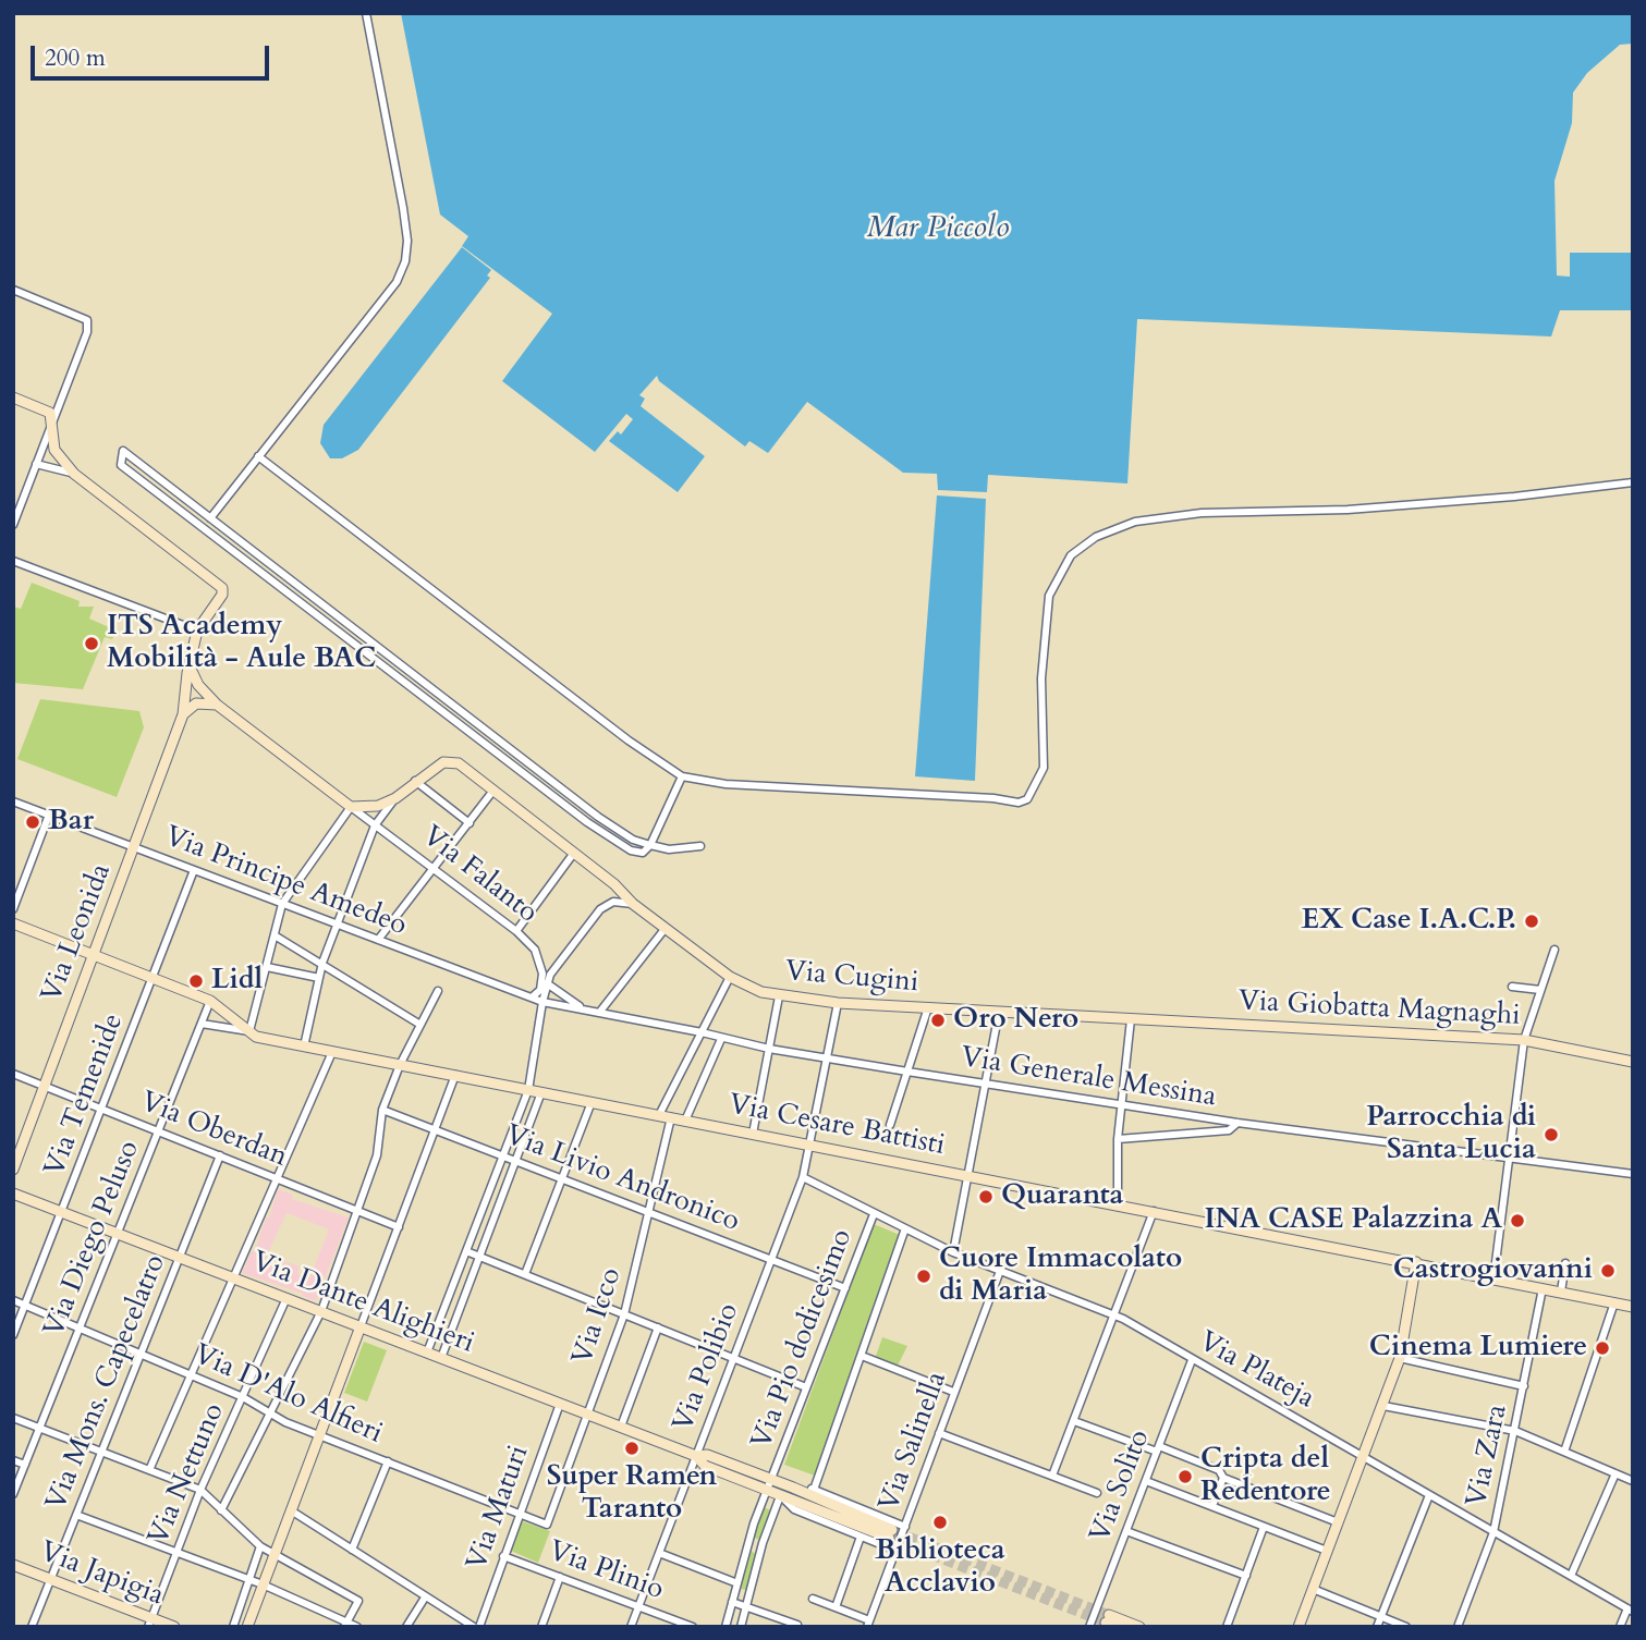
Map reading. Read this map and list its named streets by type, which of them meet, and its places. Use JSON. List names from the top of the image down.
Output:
{
  "streets": {
    "main road": [
      "Via Falanto",
      "Via Leonida",
      "Via Cugini",
      "Via Giobatta Magnaghi",
      "Via Cesare Battisti",
      "Via Dante Alighieri",
      "Via Japigia"
    ],
    "street": [
      "Via Principe Amedeo",
      "Via Generale Messina",
      "Via Temenide",
      "Via Oberdan",
      "Via Livio Andronico",
      "Via Diego Peluso",
      "Via Icco",
      "Via Pio dodicesimo",
      "Via Polibio",
      "Via Plateja",
      "Via Mons. Capecelatro",
      "Via D'Alo Alfieri",
      "Via Salinella",
      "Via Zara",
      "Via Nettuno",
      "Via Solìto",
      "Via Maturi",
      "Via Plinio"
    ]
  },
  "crossings": [
    ["Via Falanto", "Via Principe Amedeo"],
    ["Via Principe Amedeo", "Via Leonida"],
    ["Via Principe Amedeo", "Via Generale Messina"],
    ["Via Principe Amedeo", "Via Temenide"],
    ["Via Leonida", "Via Oberdan"],
    ["Via Cugini", "Via Giobatta Magnaghi"],
    ["Via Cugini", "Via Polibio"],
    ["Via Generale Messina", "Via Polibio"],
    ["Via Temenide", "Via Oberdan"],
    ["Via Temenide", "Via Dante Alighieri"],
    ["Via Temenide", "Via D'Alo Alfieri"],
    ["Via Cesare Battisti", "Via Icco"],
    ["Via Cesare Battisti", "Via Polibio"],
    ["Via Cesare Battisti", "Via Zara"],
    ["Via Oberdan", "Via Diego Peluso"],
    ["Via Oberdan", "Via Mons. Capecelatro"],
    ["Via Livio Andronico", "Via Icco"],
    ["Via Livio Andronico", "Via Pio dodicesimo"],
    ["Via Livio Andronico", "Via Polibio"],
    ["Via Diego Peluso", "Via Dante Alighieri"],
    ["Via Diego Peluso", "Via D'Alo Alfieri"],
    ["Via Dante Alighieri", "Via Icco"],
    ["Via Dante Alighieri", "Via Pio dodicesimo"],
    ["Via Dante Alighieri", "Via Polibio"],
    ["Via Dante Alighieri", "Via Mons. Capecelatro"],
    ["Via Dante Alighieri", "Via Salinella"],
    ["Via Dante Alighieri", "Via Nettuno"],
    ["Via Dante Alighieri", "Via Maturi"],
    ["Via Icco", "Via D'Alo Alfieri"],
    ["Via Pio dodicesimo", "Via Plateja"],
    ["Via Polibio", "Via Plateja"],
    ["Via Polibio", "Via Plinio"],
    ["Via Plateja", "Via Salinella"],
    ["Via Plateja", "Via Zara"],
    ["Via Plateja", "Via Solìto"],
    ["Via Mons. Capecelatro", "Via D'Alo Alfieri"],
    ["Via Mons. Capecelatro", "Via Japigia"],
    ["Via D'Alo Alfieri", "Via Nettuno"],
    ["Via D'Alo Alfieri", "Via Maturi"],
    ["Via Nettuno", "Via Japigia"],
    ["Via Maturi", "Via Plinio"]
  ],
  "water": ["Mar Piccolo"],
  "places": [
    "ITS Academy Mobilità - Aule BAC",
    "Bar",
    "EX Case I.A.C.P.",
    "Lidl",
    "Oro Nero",
    "Parrocchia di Santa Lucia",
    "Quaranta",
    "INA CASE Palazzina A",
    "Castrogiovanni",
    "Cuore Immacolato di Maria",
    "Cinema Lumiere",
    "Super Ramen Taranto",
    "Cripta del Redentore",
    "Biblioteca Acclavio"
  ],
  "scale_bar": "200 m"
}
